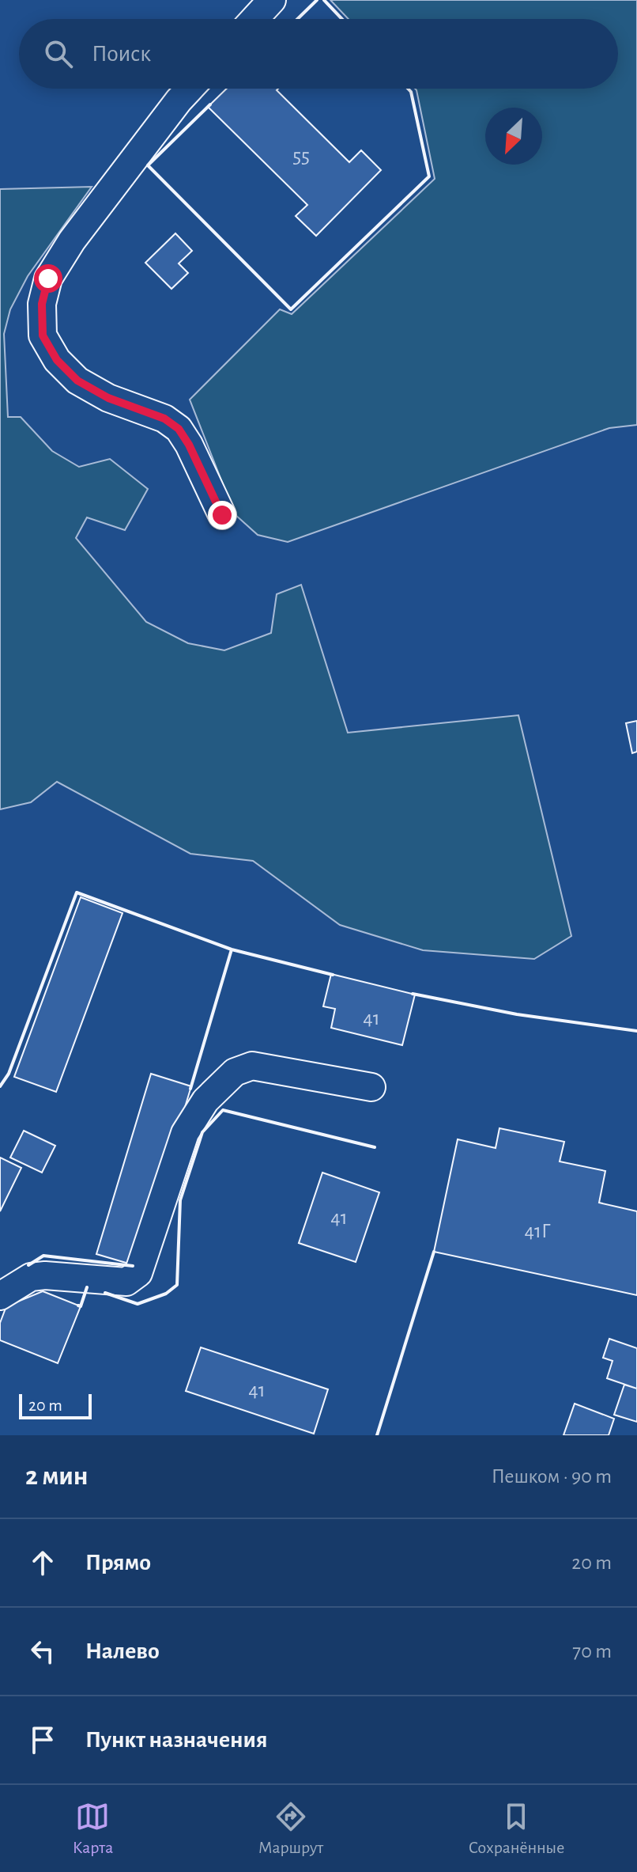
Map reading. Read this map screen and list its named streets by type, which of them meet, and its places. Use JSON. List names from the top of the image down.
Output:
{
  "house_numbers": [
    "55",
    "41",
    "41",
    "41Г",
    "41"
  ],
  "scale_bar": "20 m",
  "north": "bottom left",
  "page": {
    "search": "Поиск",
    "scale": "20 m",
    "heading": ["2 мин", "Пешком · 90 m"],
    "list": [
      ["Прямо", "20 m"],
      ["Налево", "70 m"],
      "Пункт назначения"
    ],
    "nav": ["Карта", "Маршрут", "Сохранённые"]
  }
}
